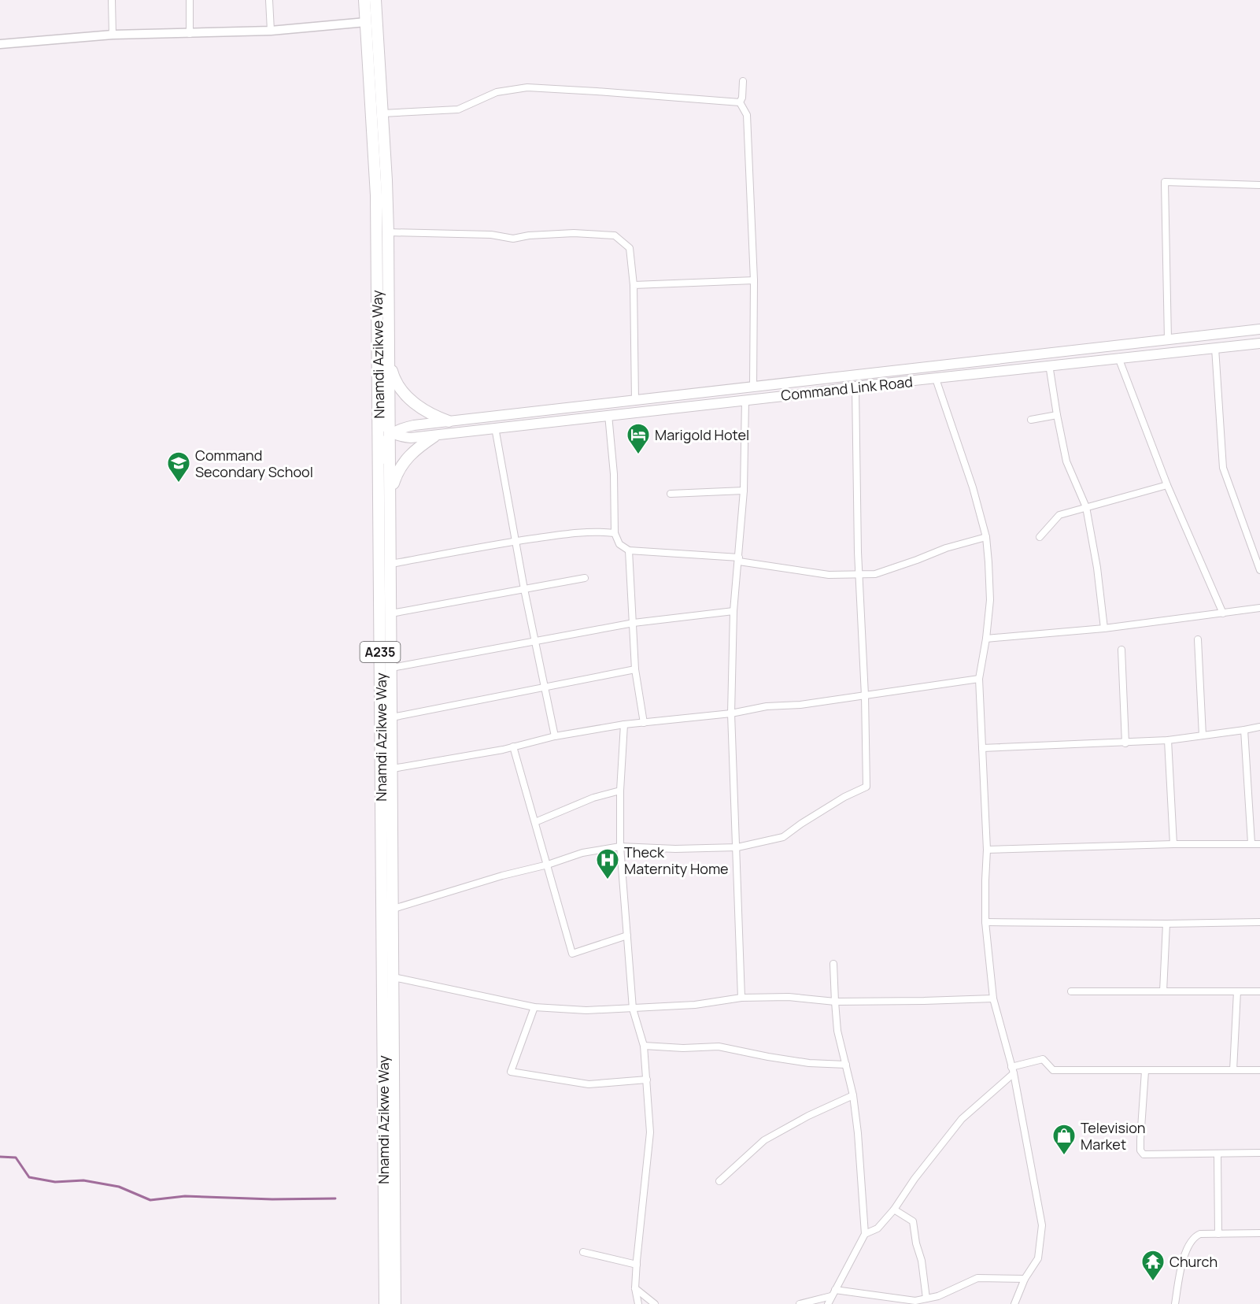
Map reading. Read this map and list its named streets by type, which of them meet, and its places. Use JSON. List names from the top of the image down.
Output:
{
  "streets": {
    "highway": ["Nnamdi Azikwe Way", "A235"],
    "main road": ["Command Link Road"]
  },
  "crossings": [
    ["Nnamdi Azikwe Way", "Command Link Road"]
  ],
  "places": {
    "hotel": ["Marigold Hotel"],
    "school or university": ["Command Secondary School"],
    "hospital": ["Theck Maternity Home"],
    "shop": ["Television Market"],
    "temple": ["Church"]
  }
}
